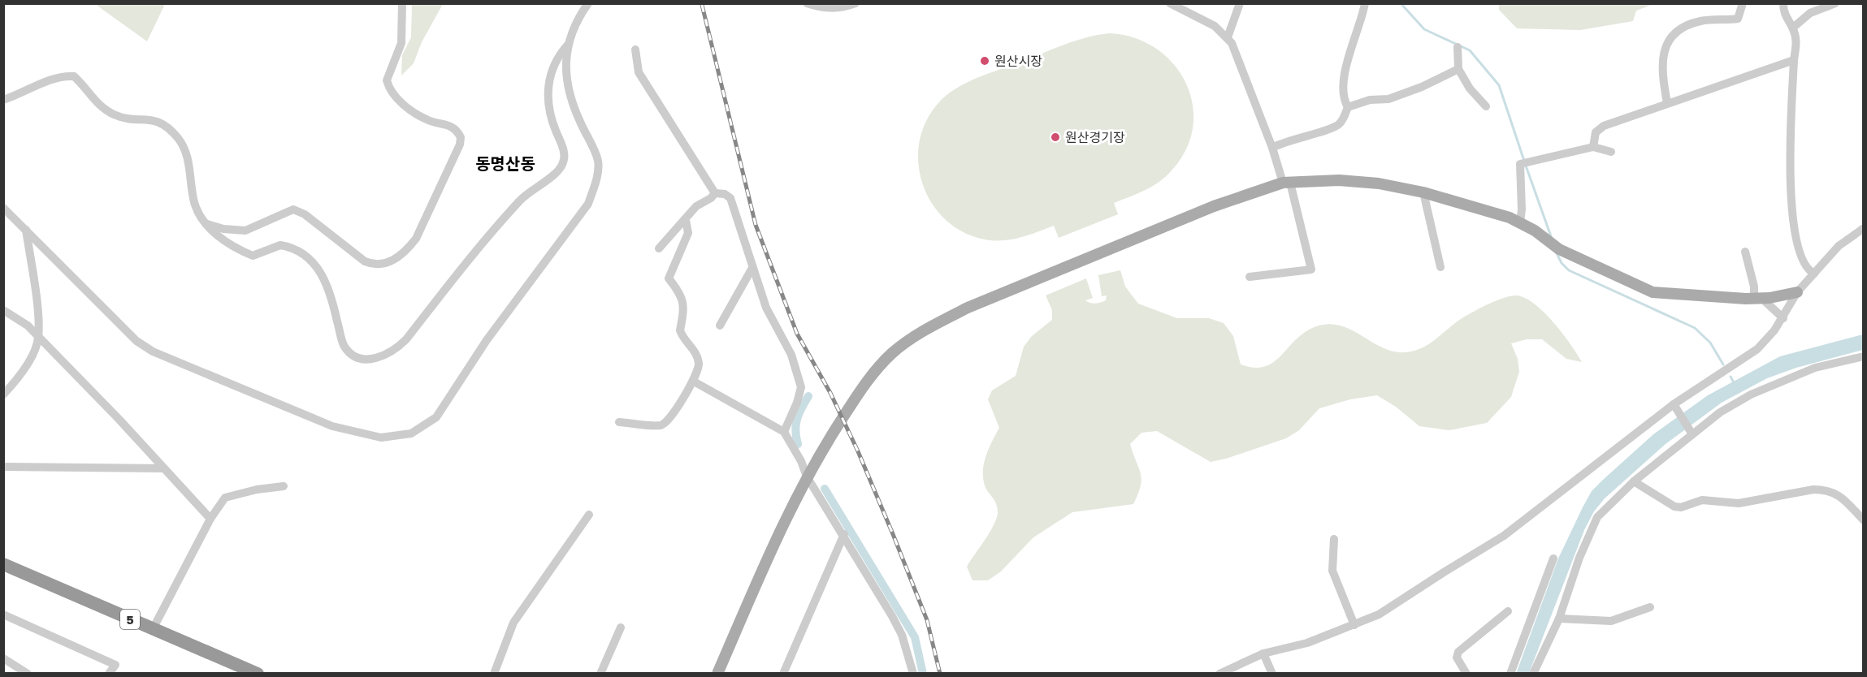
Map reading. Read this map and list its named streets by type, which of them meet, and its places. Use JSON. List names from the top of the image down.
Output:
{
  "streets": {
    "highway": ["5"]
  },
  "districts": ["동명산동"],
  "places": ["원산시장", "원산경기장"]
}
